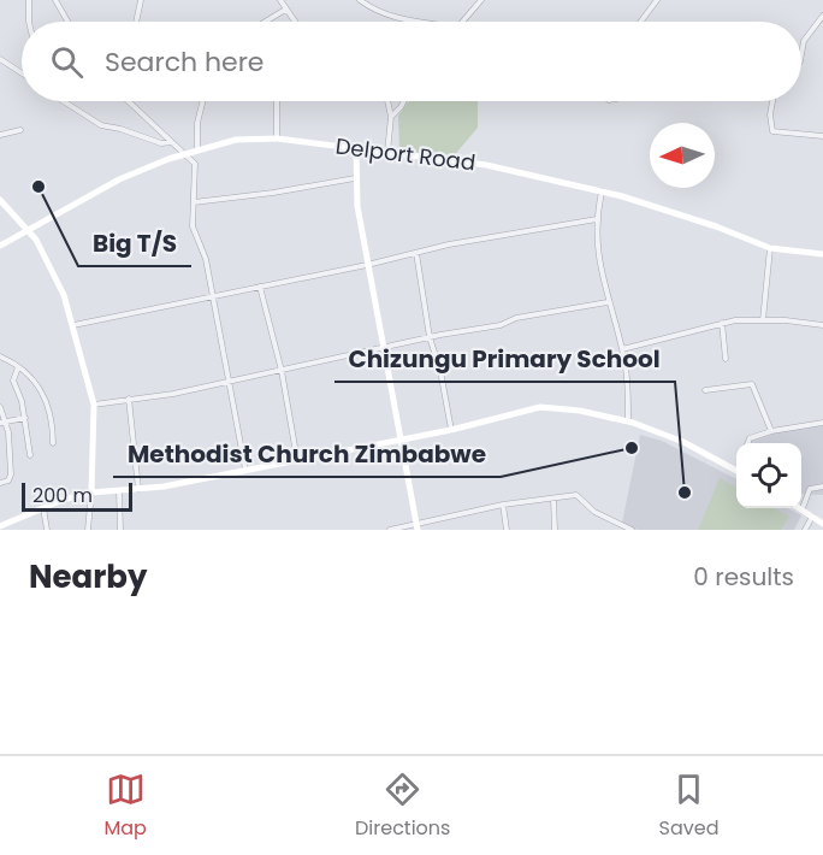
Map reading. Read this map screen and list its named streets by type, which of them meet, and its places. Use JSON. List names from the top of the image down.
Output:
{
  "streets": {
    "street": ["Delport Road"]
  },
  "places": ["Big T/S", "Methodist Church Zimbabwe", "Chizungu Primary School"],
  "scale_bar": "200 m",
  "north": "left",
  "page": {
    "search": "Search here",
    "scale": "200 m",
    "heading": ["Nearby", "0 results"],
    "nav": ["Map", "Directions", "Saved"]
  }
}
